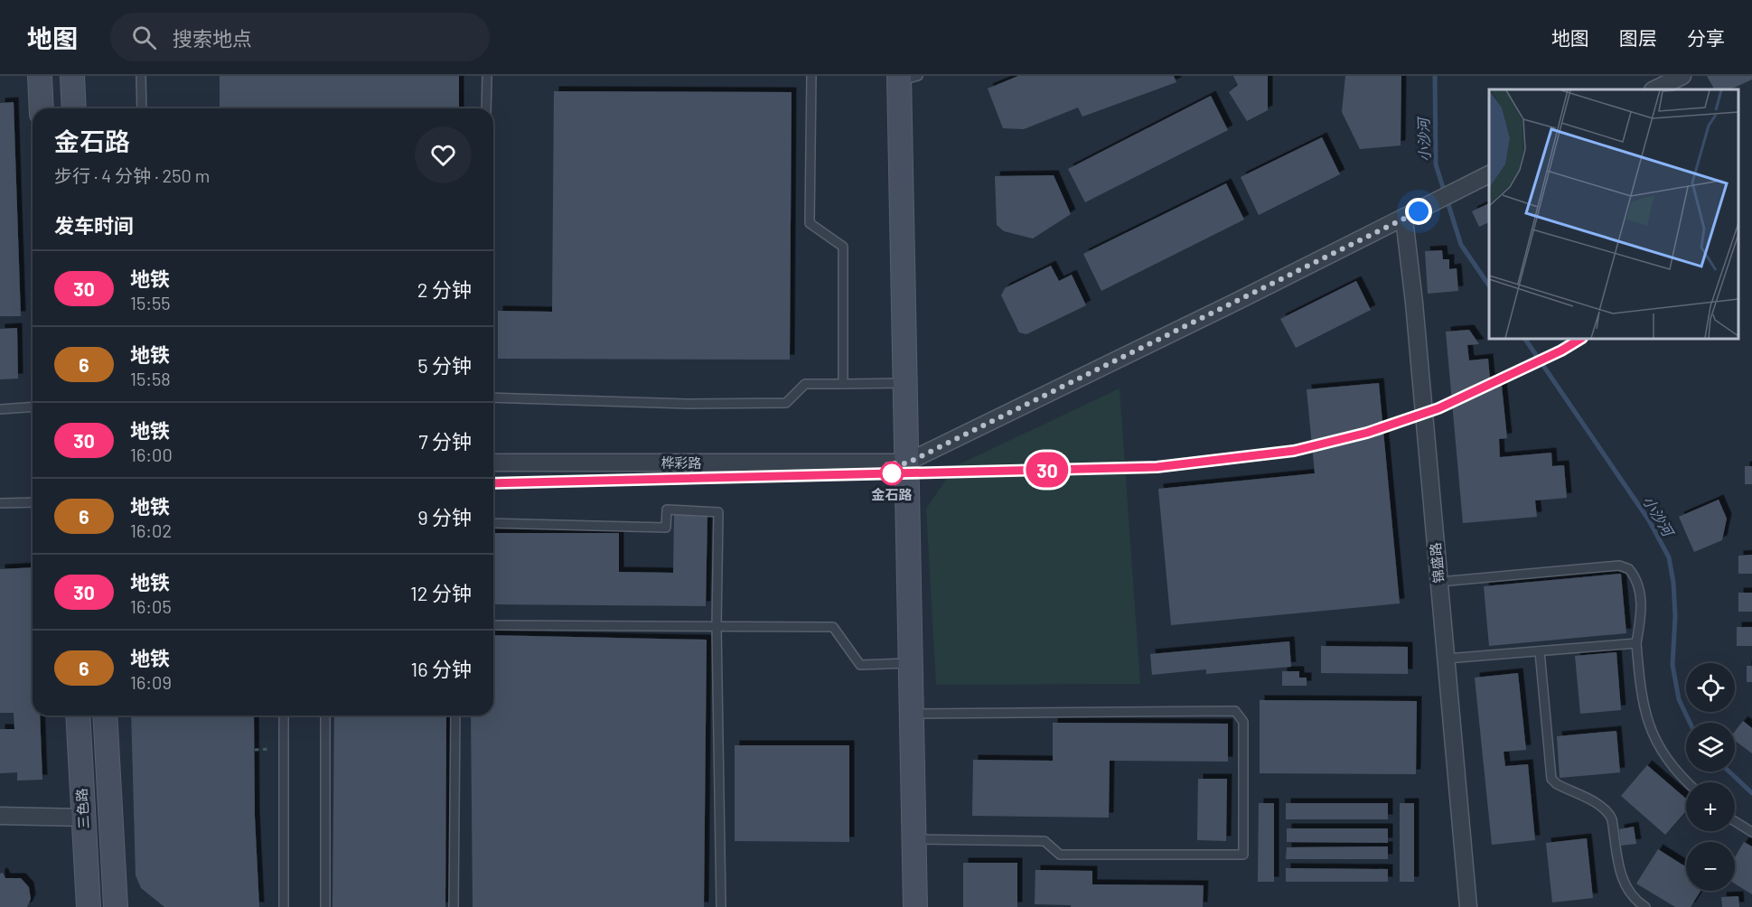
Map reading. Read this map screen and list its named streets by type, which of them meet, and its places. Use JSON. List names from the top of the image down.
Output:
{
  "streets": {
    "street": ["桦彩路", "锦盛路", "三色路"]
  },
  "crossings": [
    ["桦彩路", "锦盛路"]
  ],
  "water": ["小沙河"],
  "places": ["金石路"],
  "lines": ["metro line 30"],
  "page": {
    "header": "地图",
    "search": "搜索地点",
    "nav": ["地图", "图层", "分享"],
    "on_map": "30",
    "heading": [
      ["金石路", "步行 · 4 分钟 · 250 m"],
      "发车时间"
    ],
    "list": [
      {
        "mark": "30",
        "name": "地铁",
        "note": "15:55",
        "value": "2 分钟"
      },
      {
        "mark": "6",
        "name": "地铁",
        "note": "15:58",
        "value": "5 分钟"
      },
      {
        "mark": "30",
        "name": "地铁",
        "note": "16:00",
        "value": "7 分钟"
      },
      {
        "mark": "6",
        "name": "地铁",
        "note": "16:02",
        "value": "9 分钟"
      },
      {
        "mark": "30",
        "name": "地铁",
        "note": "16:05",
        "value": "12 分钟"
      },
      {
        "mark": "6",
        "name": "地铁",
        "note": "16:09",
        "value": "16 分钟"
      }
    ],
    "map_buttons": ["+", "−"]
  }
}
